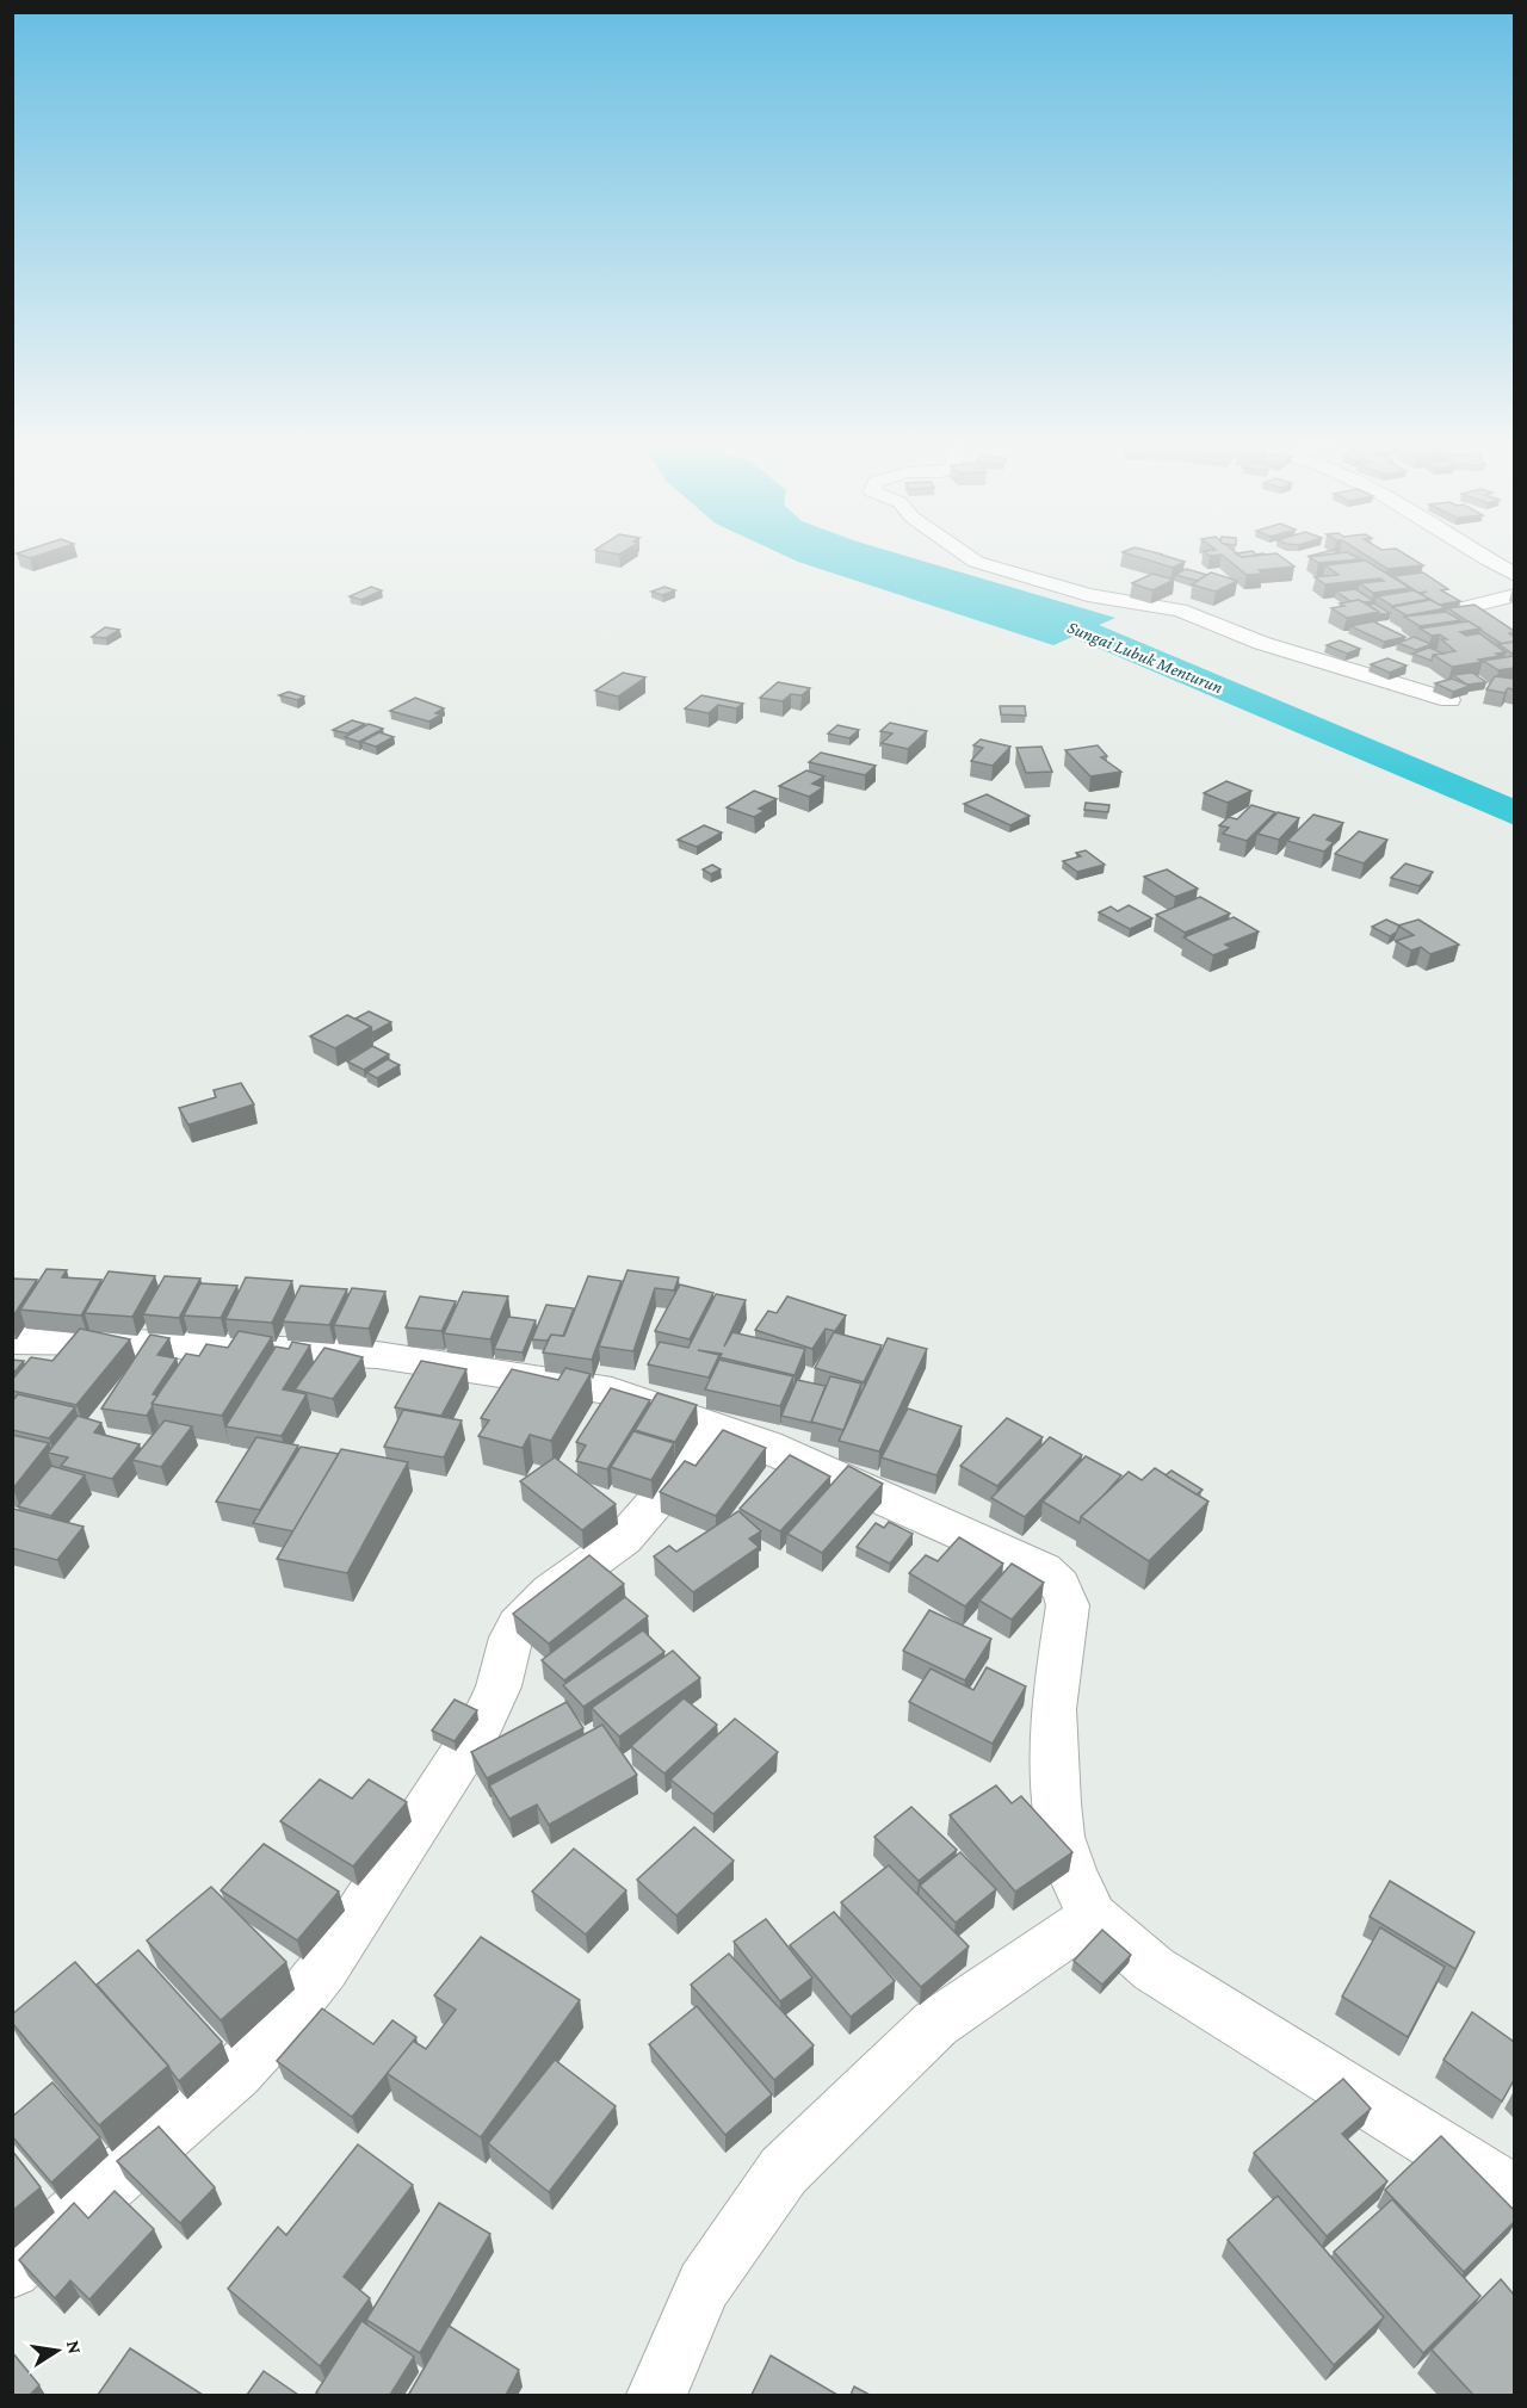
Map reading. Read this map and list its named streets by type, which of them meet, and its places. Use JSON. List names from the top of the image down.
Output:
{
  "water": ["Sungai Lubuk Menturun"],
  "north": "right"
}
